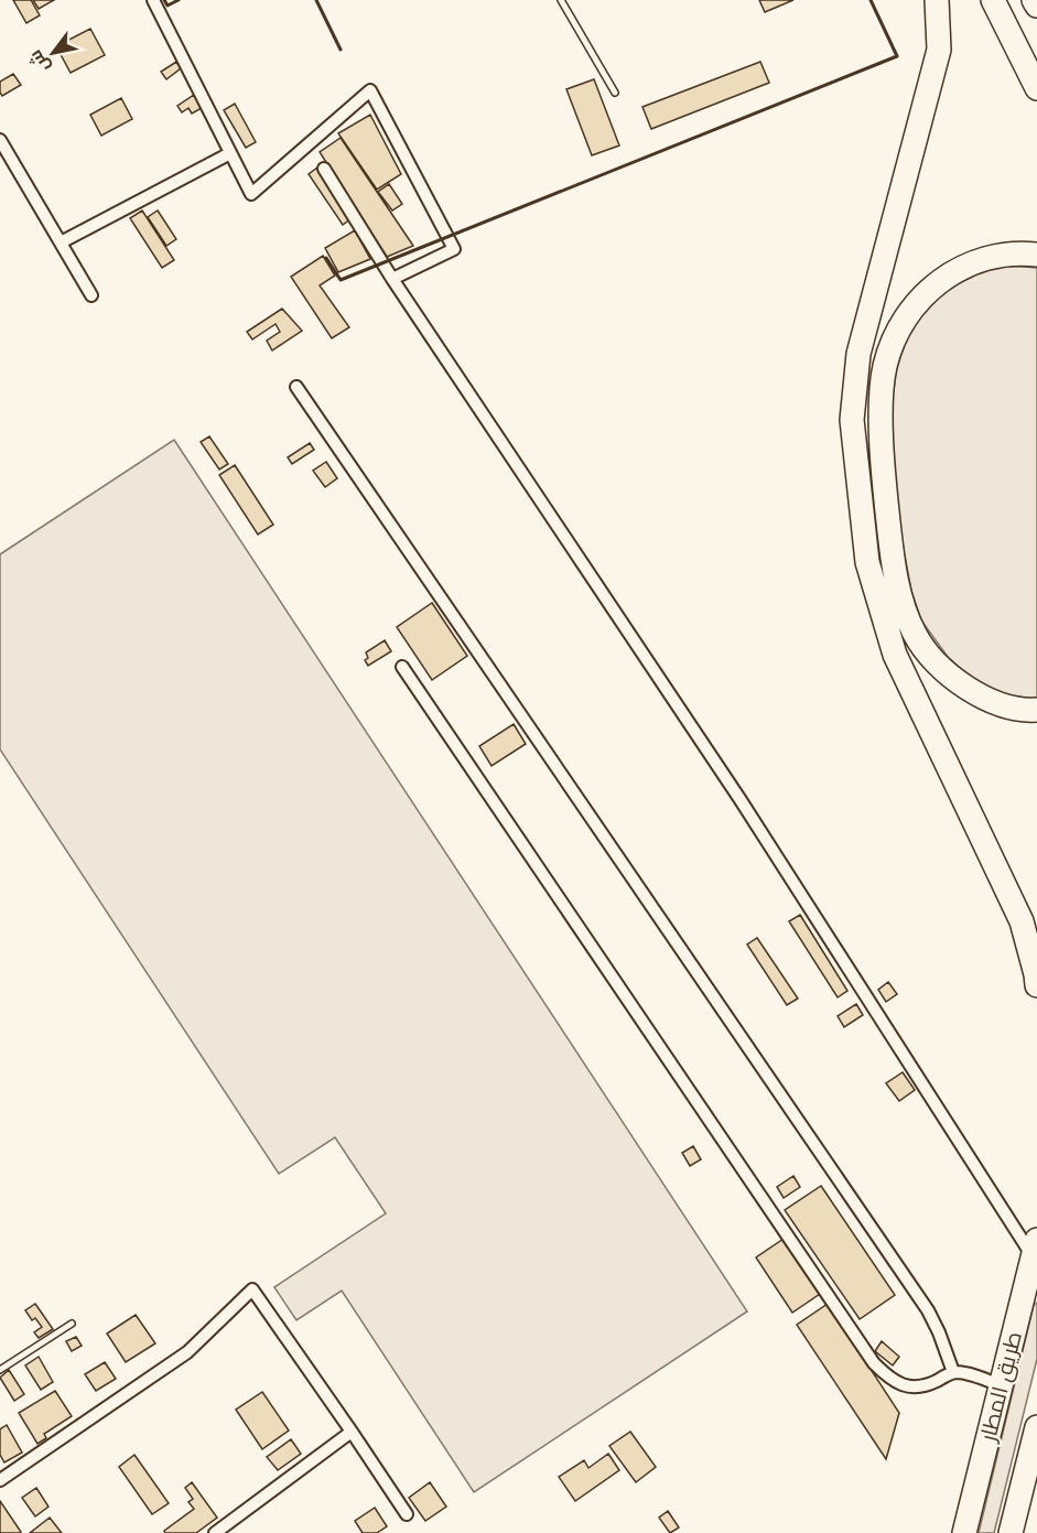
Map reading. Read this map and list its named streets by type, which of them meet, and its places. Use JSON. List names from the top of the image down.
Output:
{
  "streets": {
    "highway": ["طريق المطار"]
  },
  "north": "bottom left"
}
